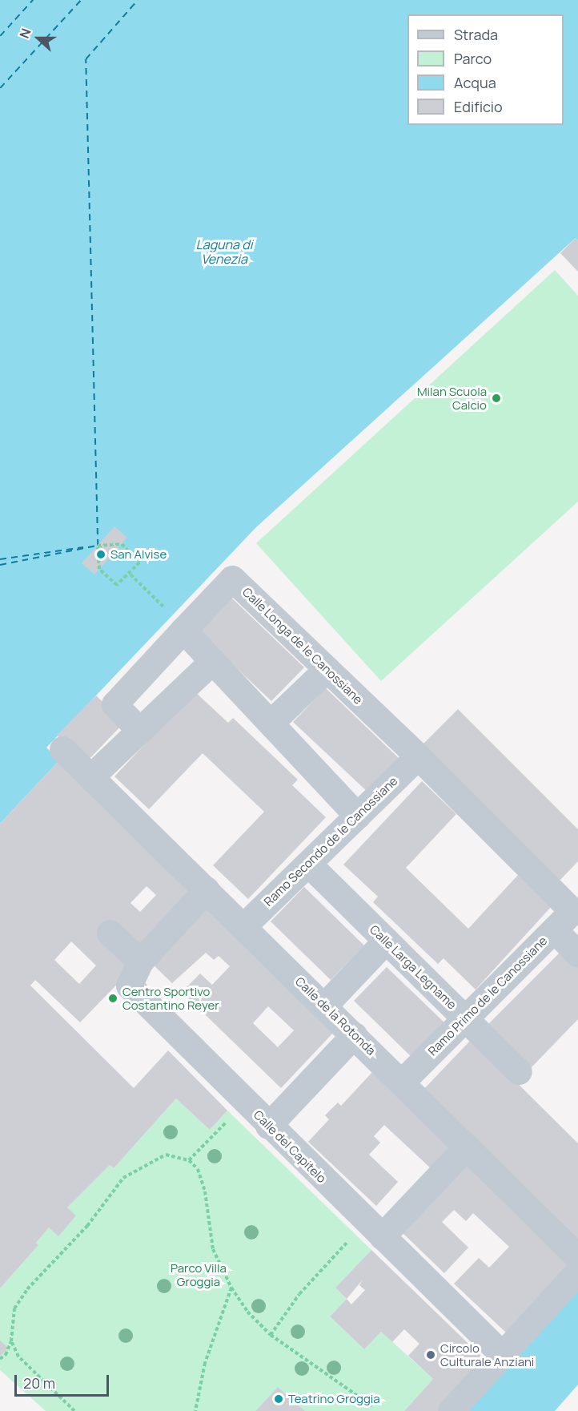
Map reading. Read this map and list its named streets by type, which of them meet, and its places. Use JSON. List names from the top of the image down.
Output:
{
  "streets": {
    "street": [
      "Calle Longa de le Canossiane",
      "Ramo Secondo de le Canossiane",
      "Calle Larga Legname",
      "Ramo Primo de le Canossiane",
      "Calle de la Rotonda",
      "Calle del Capitelo"
    ]
  },
  "crossings": [
    ["Calle Longa de le Canossiane", "Ramo Secondo de le Canossiane"],
    ["Calle Longa de le Canossiane", "Ramo Primo de le Canossiane"],
    ["Ramo Secondo de le Canossiane", "Calle Larga Legname"],
    ["Ramo Secondo de le Canossiane", "Calle de la Rotonda"],
    ["Calle Larga Legname", "Ramo Primo de le Canossiane"],
    ["Ramo Primo de le Canossiane", "Calle de la Rotonda"]
  ],
  "water": ["Laguna di Venezia"],
  "parks": ["Parco Villa Groggia"],
  "places": [
    "Milan Scuola Calcio",
    "San Alvise",
    "Centro Sportivo Costantino Reyer",
    "Circolo Culturale Anziani",
    "Teatrino Groggia"
  ],
  "legend": [
    "Strada",
    "Parco",
    "Acqua",
    "Edificio"
  ],
  "scale_bar": "20 m",
  "north": "left"
}
